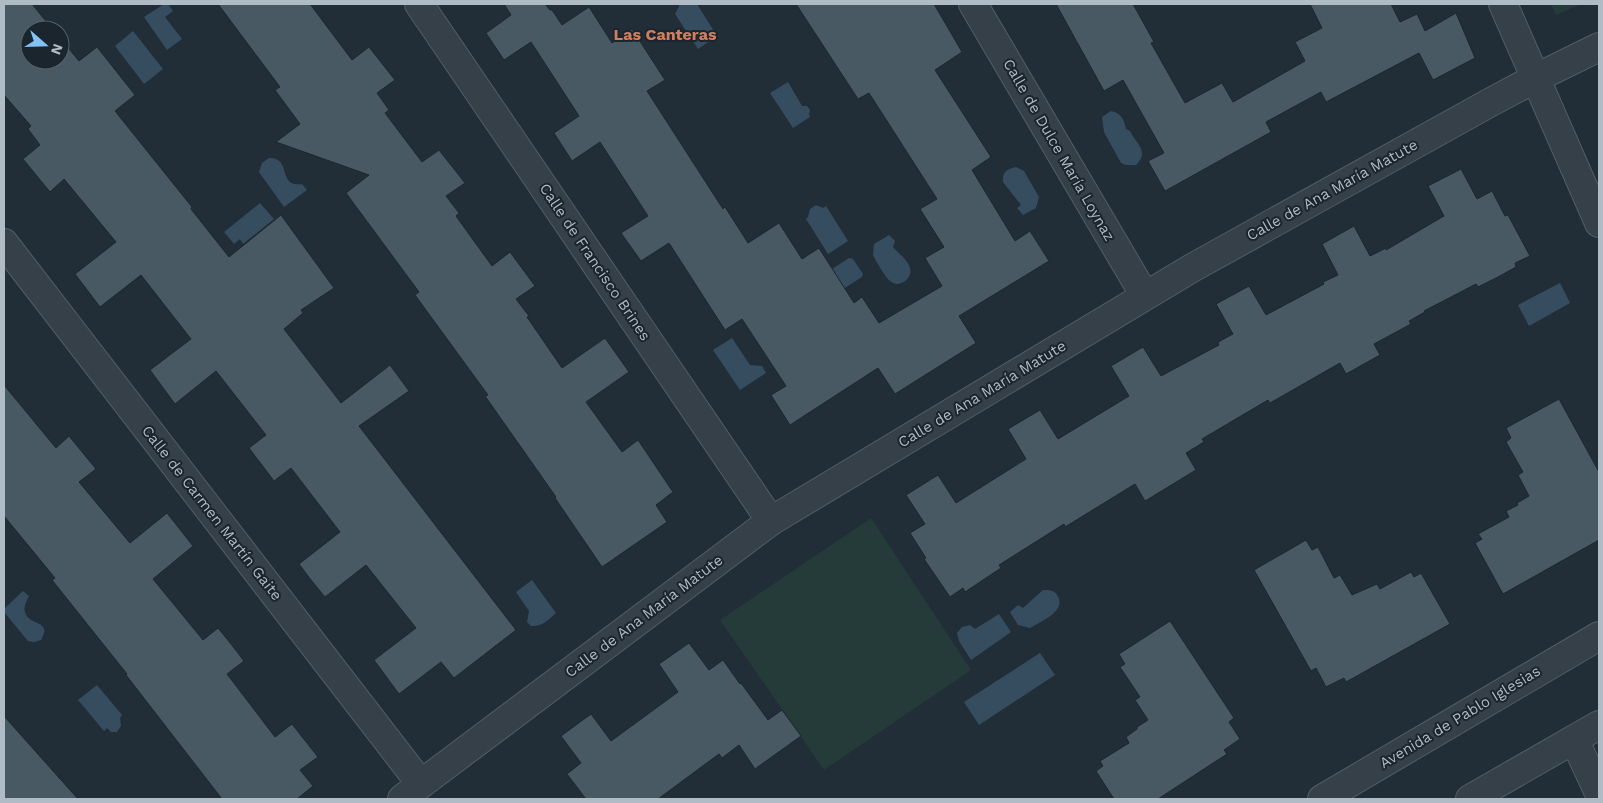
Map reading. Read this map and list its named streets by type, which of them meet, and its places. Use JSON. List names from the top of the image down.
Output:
{
  "streets": {
    "street": [
      "Calle de Dulce María Loynaz",
      "Calle de Ana María Matute",
      "Calle de Francisco Brines",
      "Calle de Carmen Martín Gaite",
      "Avenida de Pablo Iglesias"
    ]
  },
  "crossings": [
    ["Calle de Dulce María Loynaz", "Calle de Ana María Matute"],
    ["Calle de Ana María Matute", "Calle de Francisco Brines"],
    ["Calle de Ana María Matute", "Calle de Carmen Martín Gaite"]
  ],
  "districts": ["Las Canteras"],
  "north": "right"
}
